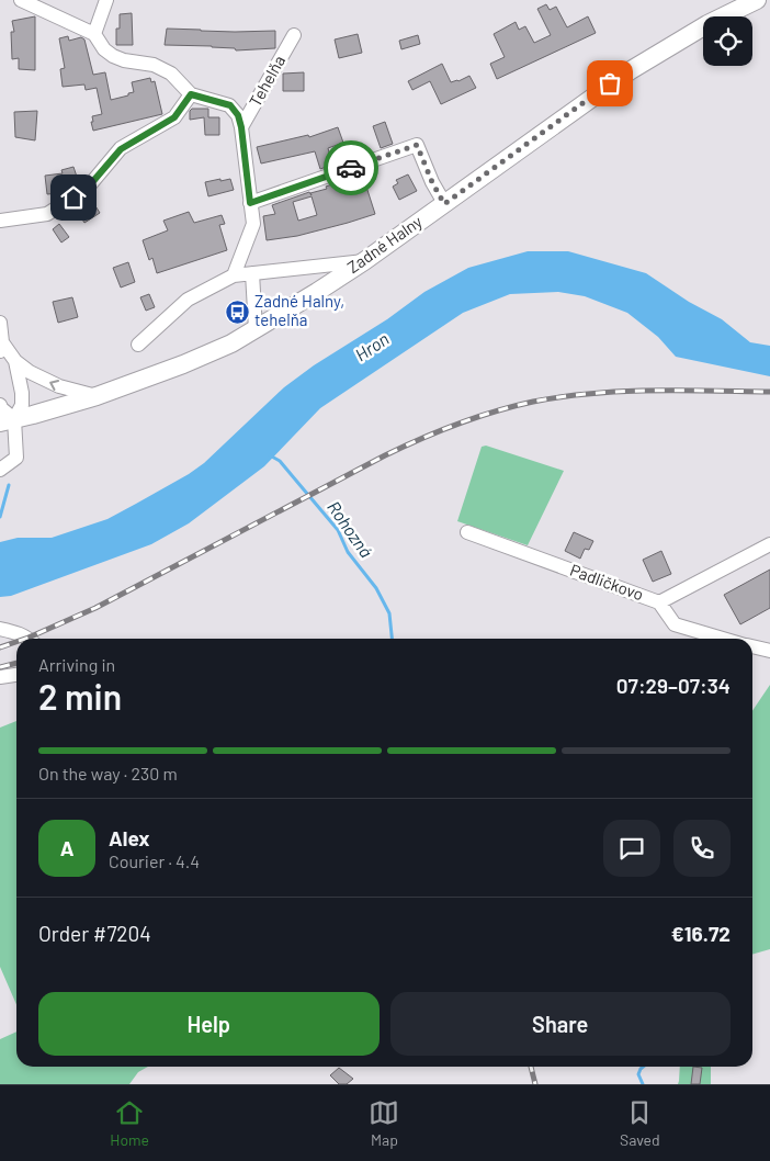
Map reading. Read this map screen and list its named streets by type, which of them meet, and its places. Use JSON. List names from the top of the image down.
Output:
{
  "streets": {
    "main road": ["Zadné Halny"],
    "street": ["Tehelňa", "Padličkovo"]
  },
  "water": ["Hron", "Rohozná"],
  "places": {
    "bus stop": ["Zadné Halny, tehelňa"]
  },
  "page": {
    "heading": ["2 min", "Arriving in", "07:29–07:34"],
    "panel": [
      "Alex",
      "Courier · 4.4",
      "Order #7204",
      "€16.72"
    ],
    "bar": "On the way · 230 m",
    "round": "A",
    "buttons": ["Help", "Share"],
    "tabs": ["Home", "Map", "Saved"]
  }
}
